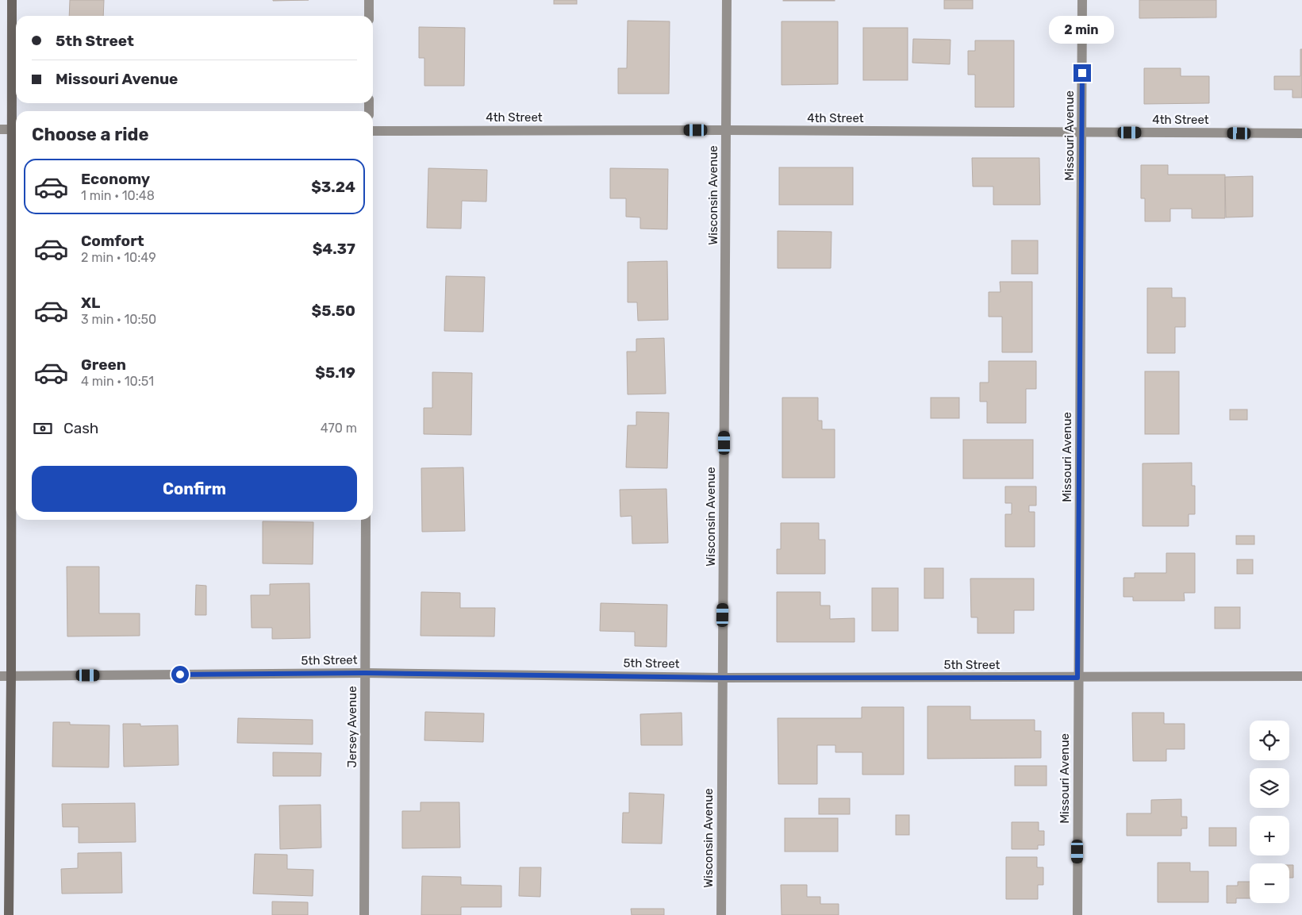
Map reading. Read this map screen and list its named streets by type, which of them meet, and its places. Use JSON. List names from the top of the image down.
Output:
{
  "streets": {
    "street": [
      "4th Street",
      "Missouri Avenue",
      "Wisconsin Avenue",
      "5th Street",
      "Jersey Avenue"
    ]
  },
  "crossings": [
    ["4th Street", "Missouri Avenue"],
    ["4th Street", "Wisconsin Avenue"],
    ["Missouri Avenue", "5th Street"],
    ["Wisconsin Avenue", "5th Street"],
    ["5th Street", "Jersey Avenue"]
  ],
  "page": {
    "bubble": "2 min",
    "banner": ["5th Street", "Missouri Avenue"],
    "heading": "Choose a ride",
    "list": [
      {
        "name": "Economy",
        "note": "1 min · 10:48",
        "value": "$3.24"
      },
      {
        "name": "Comfort",
        "note": "2 min · 10:49",
        "value": "$4.37"
      },
      {
        "name": "XL",
        "note": "3 min · 10:50",
        "value": "$5.50"
      },
      {
        "name": "Green",
        "note": "4 min · 10:51",
        "value": "$5.19"
      }
    ],
    "pay": ["Cash", "470 m"],
    "buttons": "Confirm",
    "map_buttons": ["+", "−"]
  }
}
